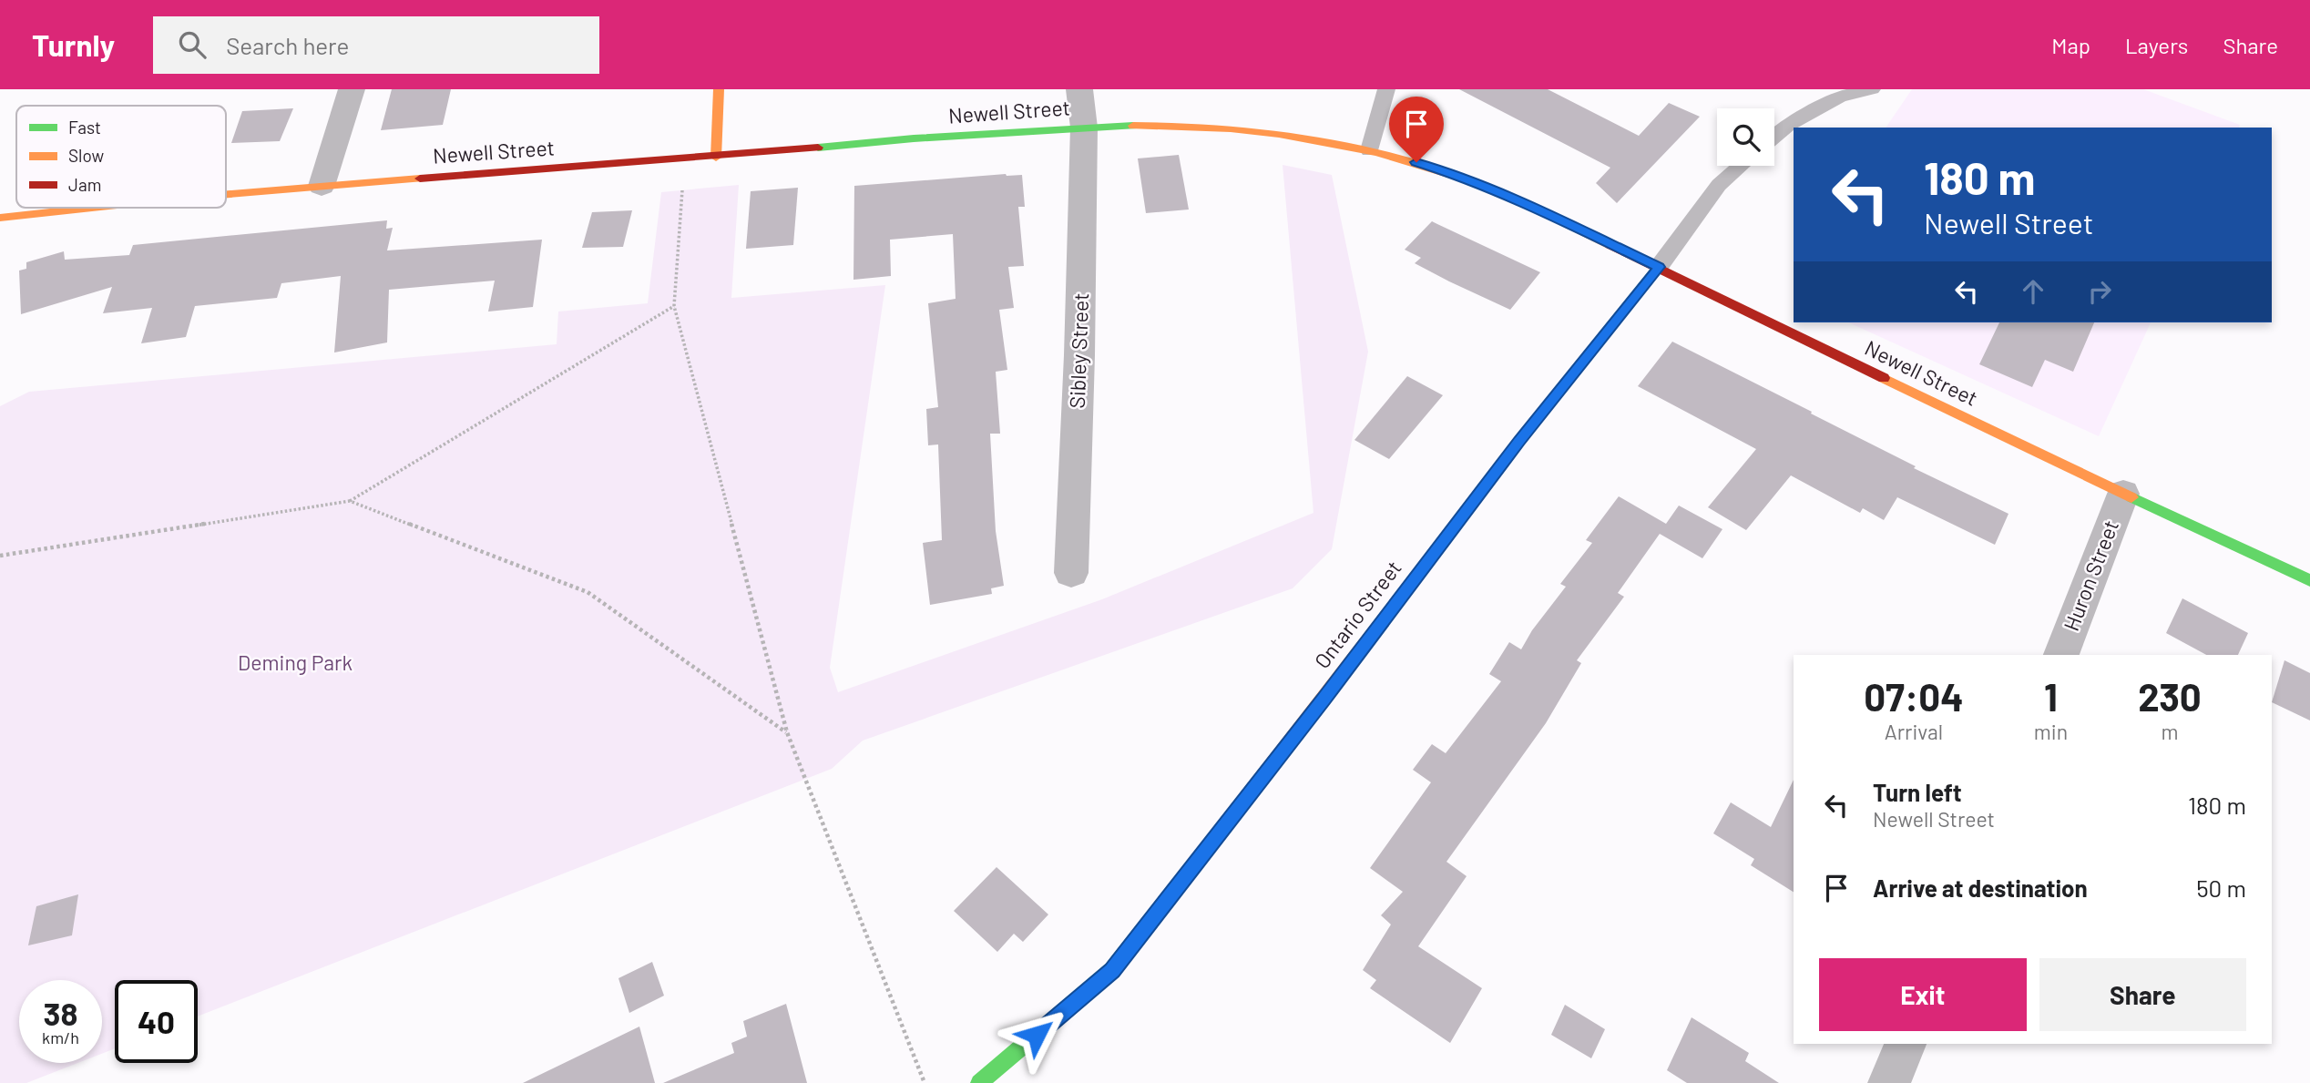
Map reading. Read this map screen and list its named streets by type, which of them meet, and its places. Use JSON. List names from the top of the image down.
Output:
{
  "streets": {
    "street": [
      "Newell Street",
      "Sibley Street",
      "Huron Street",
      "Ontario Street"
    ]
  },
  "crossings": [
    ["Newell Street", "Sibley Street"],
    ["Newell Street", "Huron Street"],
    ["Newell Street", "Ontario Street"]
  ],
  "parks": ["Deming Park"],
  "legend": ["Fast", "Slow", "Jam"],
  "page": {
    "header": "Turnly",
    "search": "Search here",
    "nav": ["Map", "Layers", "Share"],
    "turn": ["180 m", "Newell Street"],
    "eta": [
      "07:04",
      "Arrival",
      "1",
      "min",
      "230",
      "m"
    ],
    "list": [
      {
        "name": "Turn left",
        "note": "Newell Street",
        "value": "180 m"
      },
      {
        "name": "Arrive at destination",
        "value": "50 m"
      }
    ],
    "buttons": ["Exit", "Share"],
    "speed": "38 km/h",
    "limit": "40"
  }
}
